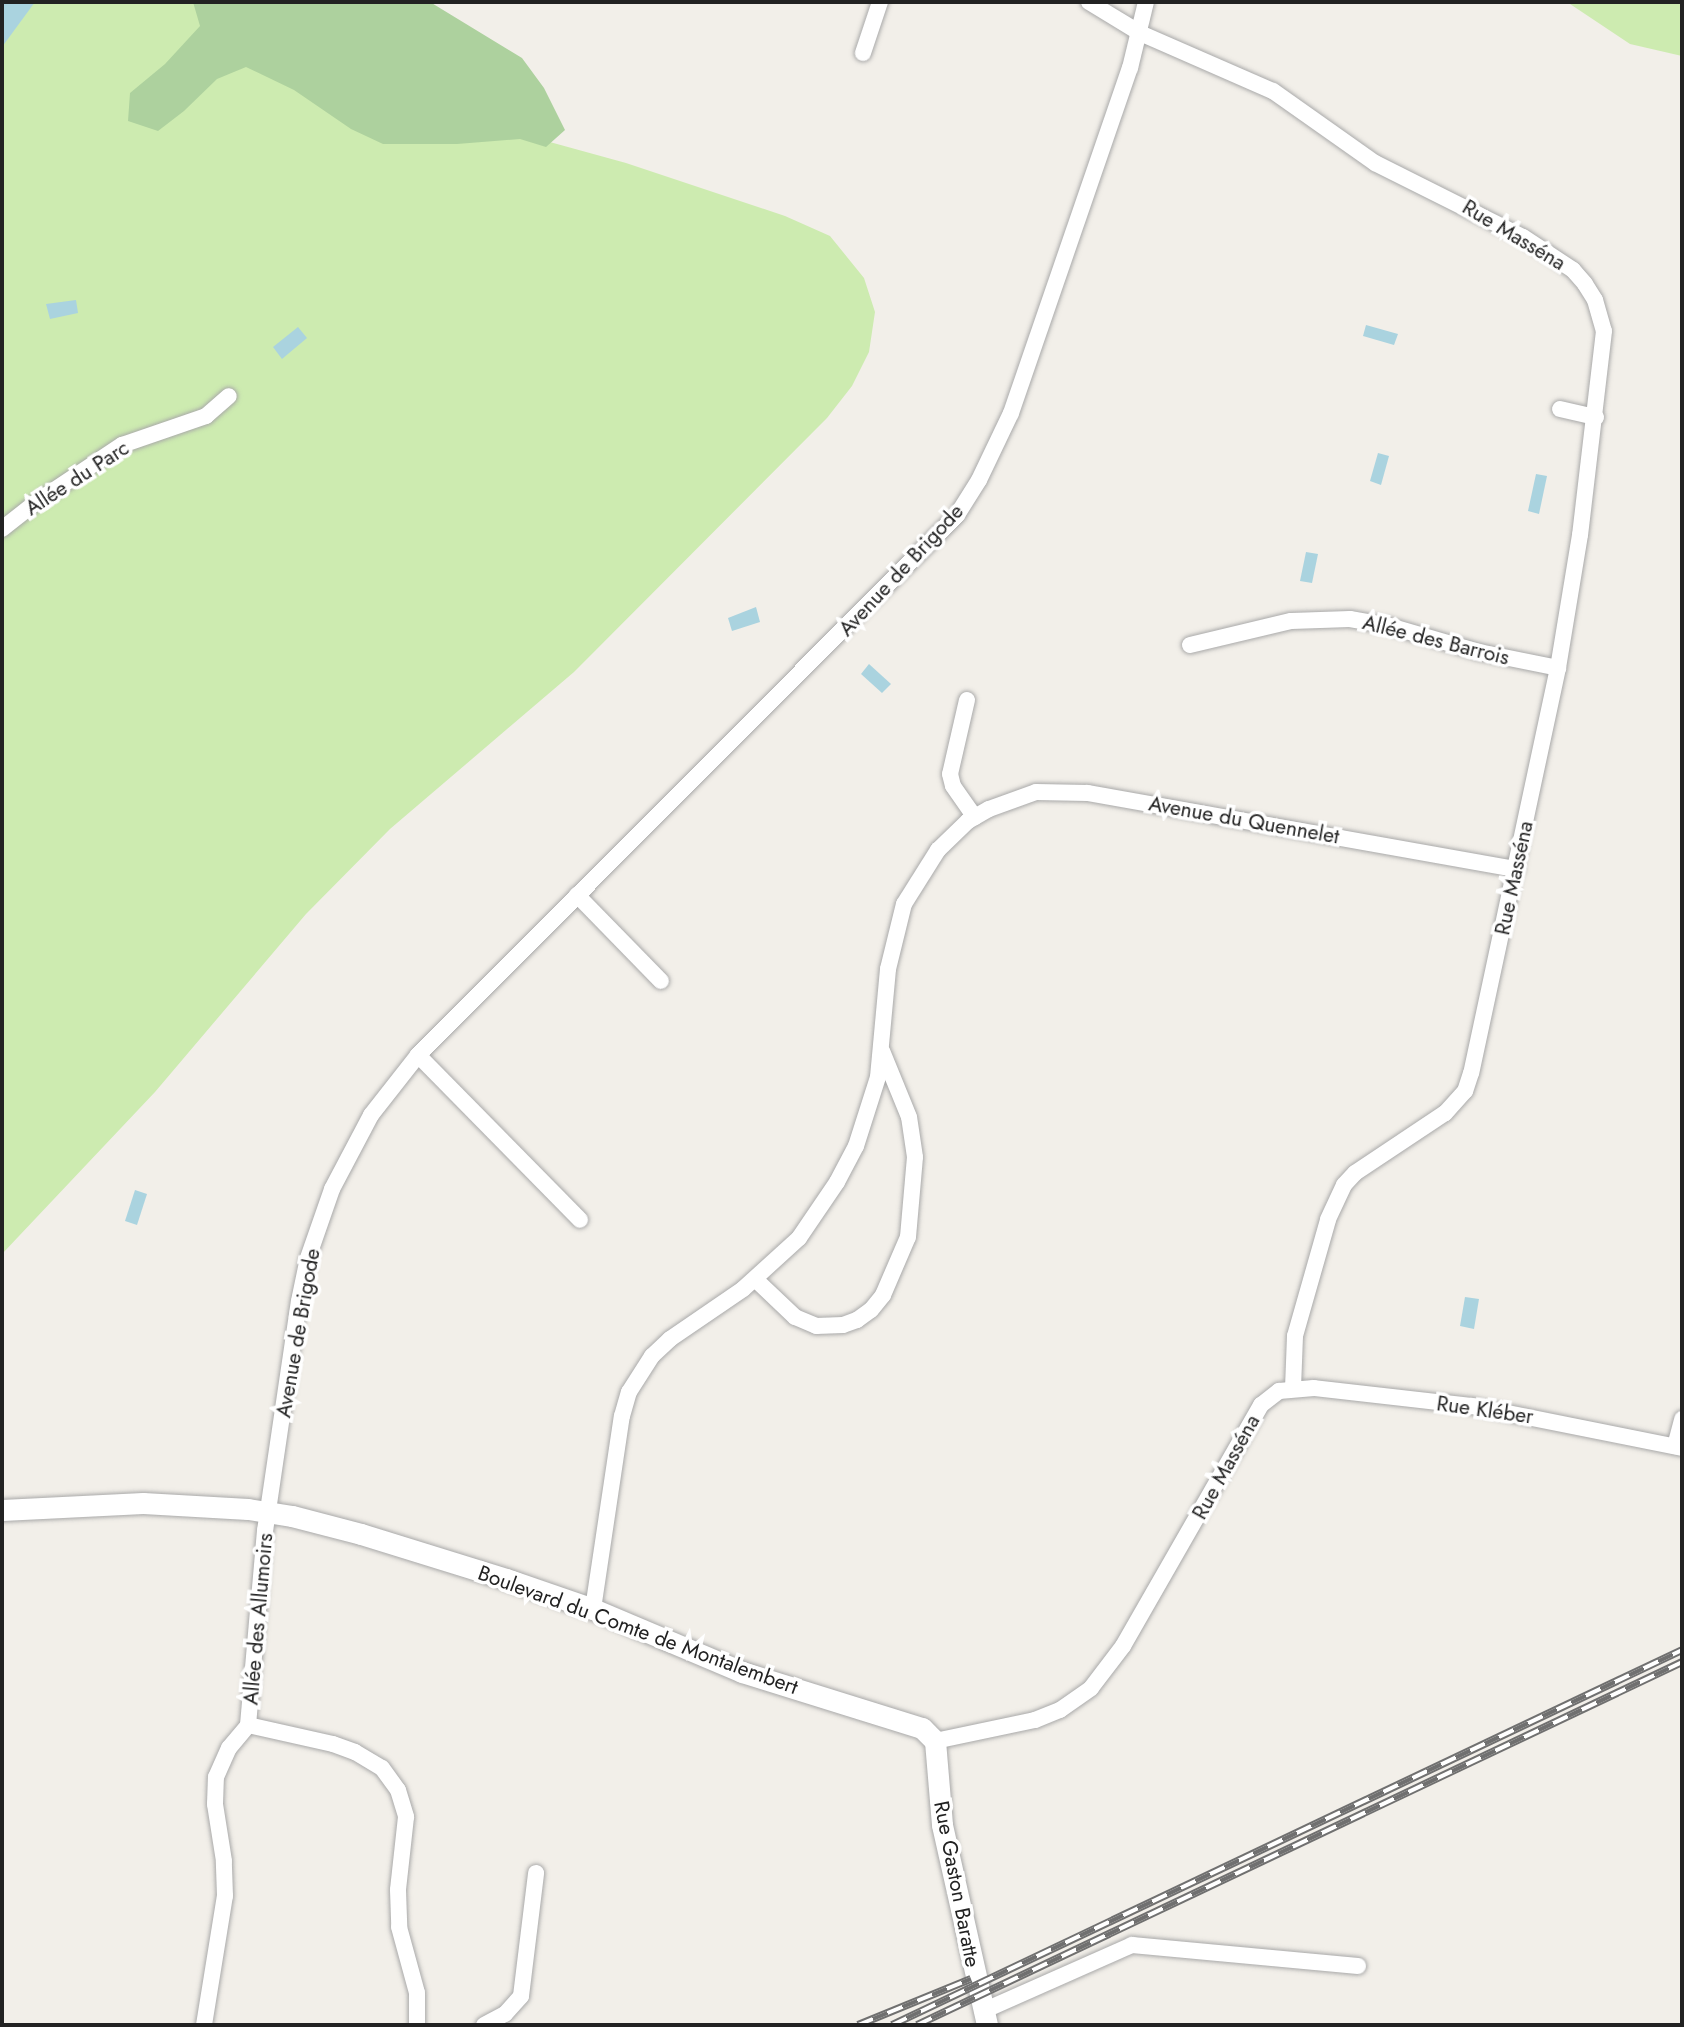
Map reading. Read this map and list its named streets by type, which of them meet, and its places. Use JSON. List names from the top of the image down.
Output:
{
  "streets": {
    "street": [
      "Rue Masséna",
      "Allée du Parc",
      "Avenue de Brigode",
      "Allée des Barrois",
      "Avenue du Quennelet",
      "Rue Kléber",
      "Allée des Allumoirs",
      "Boulevard du Comte de Montalembert",
      "Rue Gaston Baratte"
    ]
  },
  "crossings": [
    ["Rue Masséna", "Avenue de Brigode"],
    ["Rue Masséna", "Allée des Barrois"],
    ["Rue Masséna", "Avenue du Quennelet"],
    ["Rue Masséna", "Rue Kléber"],
    ["Rue Masséna", "Boulevard du Comte de Montalembert"],
    ["Rue Masséna", "Rue Gaston Baratte"],
    ["Avenue de Brigode", "Allée des Allumoirs"],
    ["Avenue de Brigode", "Boulevard du Comte de Montalembert"],
    ["Avenue du Quennelet", "Boulevard du Comte de Montalembert"],
    ["Allée des Allumoirs", "Boulevard du Comte de Montalembert"],
    ["Boulevard du Comte de Montalembert", "Rue Gaston Baratte"]
  ]
}
